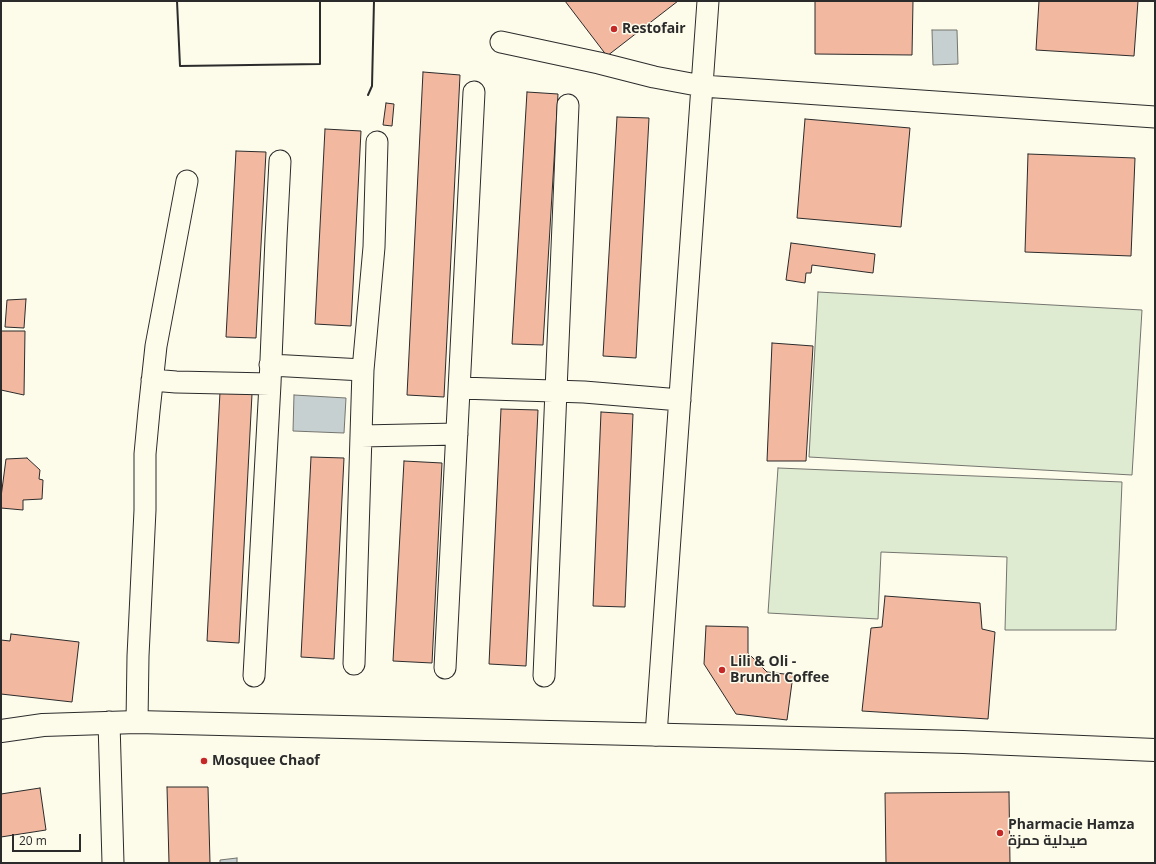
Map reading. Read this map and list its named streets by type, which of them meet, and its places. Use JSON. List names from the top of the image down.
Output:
{
  "places": [
    "Restofair",
    "Lili & Oli - Brunch Coffee",
    "Mosquee Chaof",
    "Pharmacie Hamza صيدلية حمزة"
  ],
  "scale_bar": "20 m"
}
